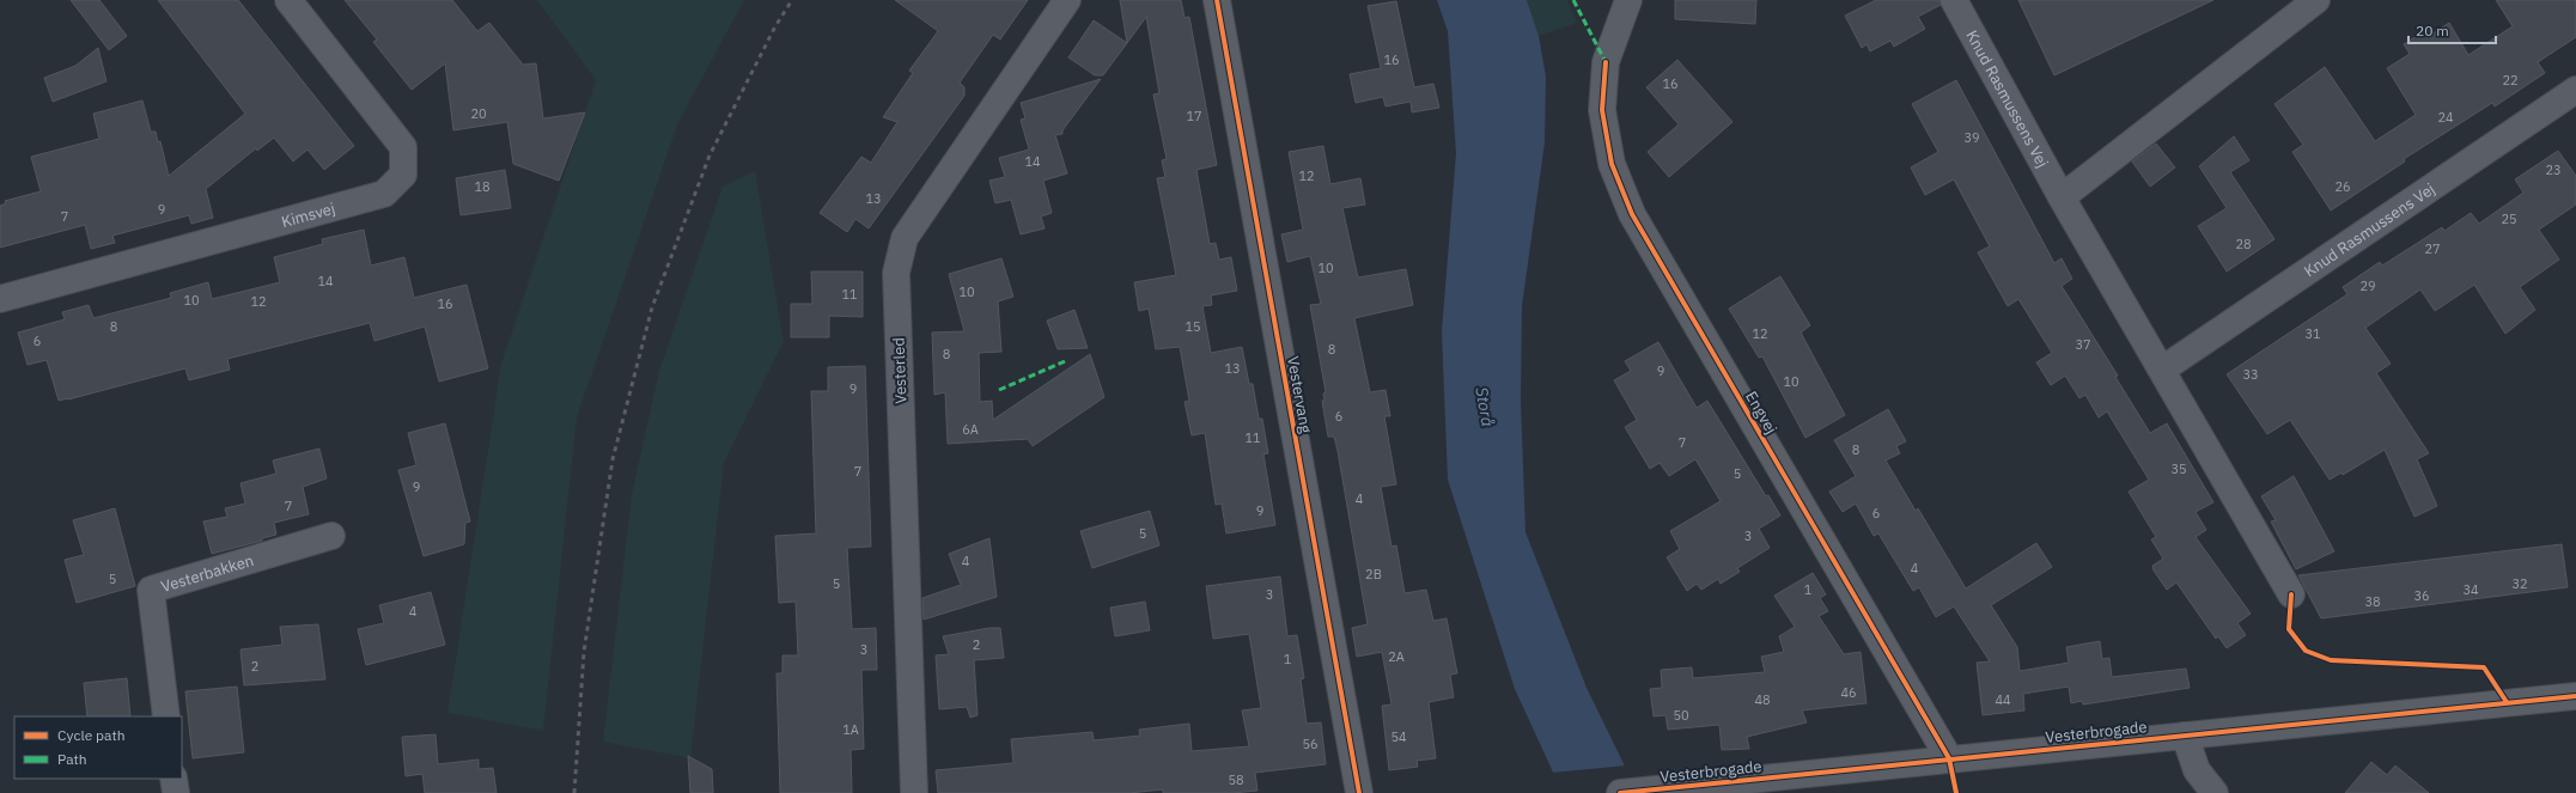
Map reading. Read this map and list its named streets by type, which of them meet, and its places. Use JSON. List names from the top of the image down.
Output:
{
  "streets": {
    "street": [
      "Knud Rasmussens Vej",
      "Kimsvej",
      "Vesterled",
      "Vestervang",
      "Engvej",
      "Vesterbakken",
      "Vesterbrogade"
    ]
  },
  "crossings": [
    ["Engvej", "Vesterbrogade"]
  ],
  "water": ["Storå"],
  "house_numbers": [
    "16",
    "22",
    "16",
    "20",
    "17",
    "24",
    "39",
    "14",
    "23",
    "12",
    "18",
    "26",
    "13",
    "9",
    "7",
    "25",
    "28",
    "27",
    "10",
    "14",
    "29",
    "10",
    "11",
    "10",
    "12",
    "16",
    "8",
    "15",
    "12",
    "31",
    "6",
    "37",
    "8",
    "8",
    "13",
    "9",
    "33",
    "10",
    "9",
    "6",
    "6A",
    "11",
    "7",
    "8",
    "35",
    "7",
    "5",
    "9",
    "4",
    "7",
    "9",
    "6",
    "5",
    "3",
    "4",
    "4",
    "2B",
    "5",
    "5",
    "32",
    "1",
    "34",
    "3",
    "36",
    "38",
    "4",
    "2",
    "3",
    "2A",
    "1",
    "2",
    "46",
    "48",
    "44",
    "50",
    "1A",
    "54",
    "56",
    "58"
  ],
  "legend": ["Cycle path", "Path"],
  "scale_bar": "20 m"
}
